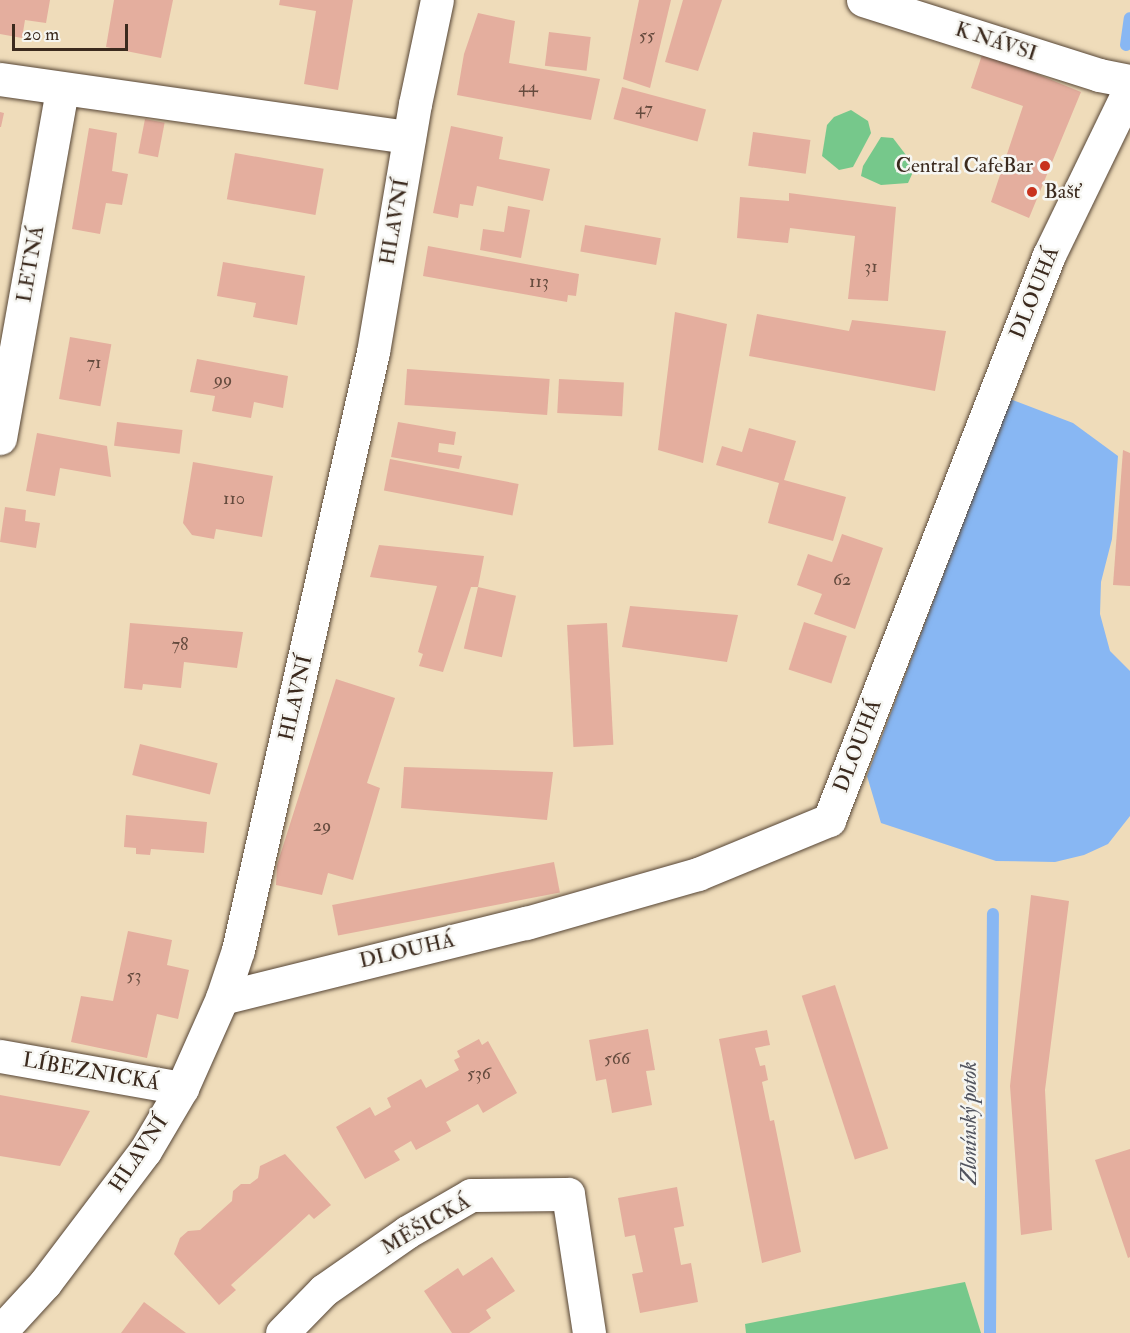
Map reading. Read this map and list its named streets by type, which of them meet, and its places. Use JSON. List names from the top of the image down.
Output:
{
  "streets": {
    "street": [
      "K NÁVSI",
      "HLAVNÍ",
      "LETNÁ",
      "DLOUHÁ",
      "LÍBEZNICKÁ",
      "MĚŠICKÁ"
    ]
  },
  "crossings": [
    ["HLAVNÍ", "DLOUHÁ"],
    ["HLAVNÍ", "LÍBEZNICKÁ"]
  ],
  "water": ["Zlonínský potok"],
  "places": ["Central CafeBar", "Bašť"],
  "house_numbers": [
    "55",
    "44",
    "47",
    "31",
    "113",
    "71",
    "99",
    "110",
    "62",
    "78",
    "29",
    "53",
    "566",
    "536"
  ],
  "scale_bar": "20 m"
}
